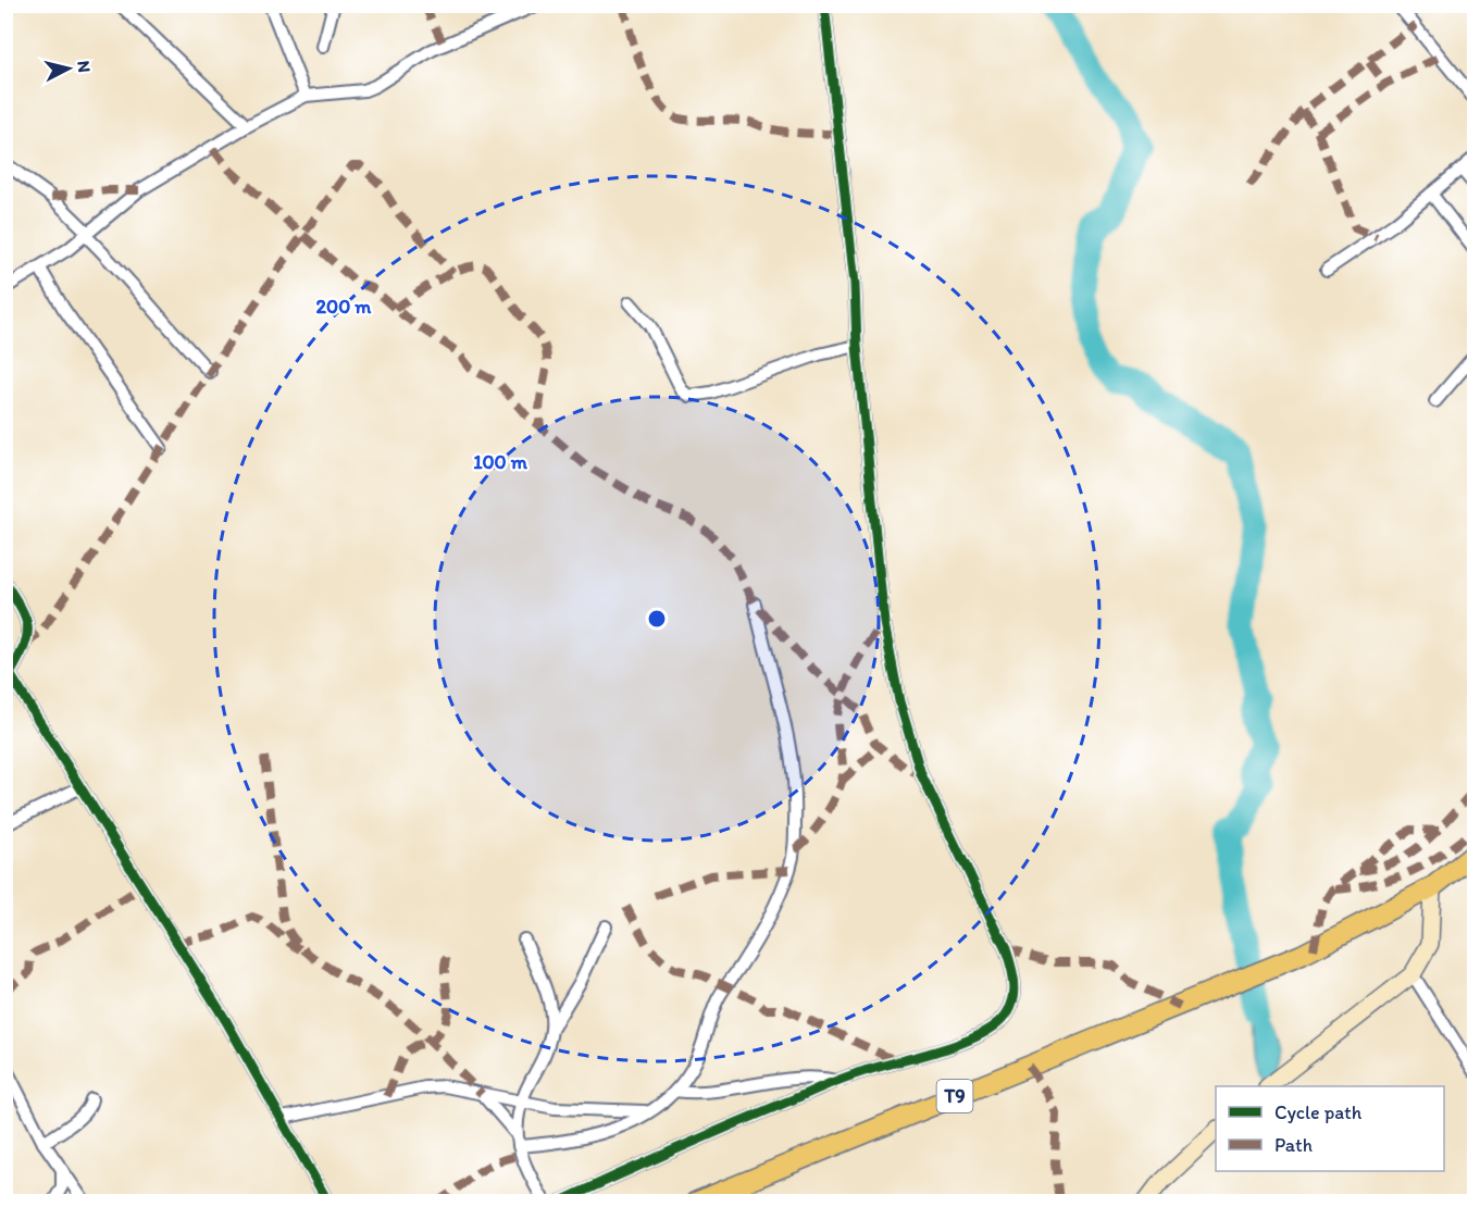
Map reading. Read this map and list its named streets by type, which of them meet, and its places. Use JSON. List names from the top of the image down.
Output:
{
  "streets": {
    "highway": ["T9"]
  },
  "legend": ["Cycle path", "Path"],
  "north": "right",
  "rings": ["200 m", "100 m"]
}
